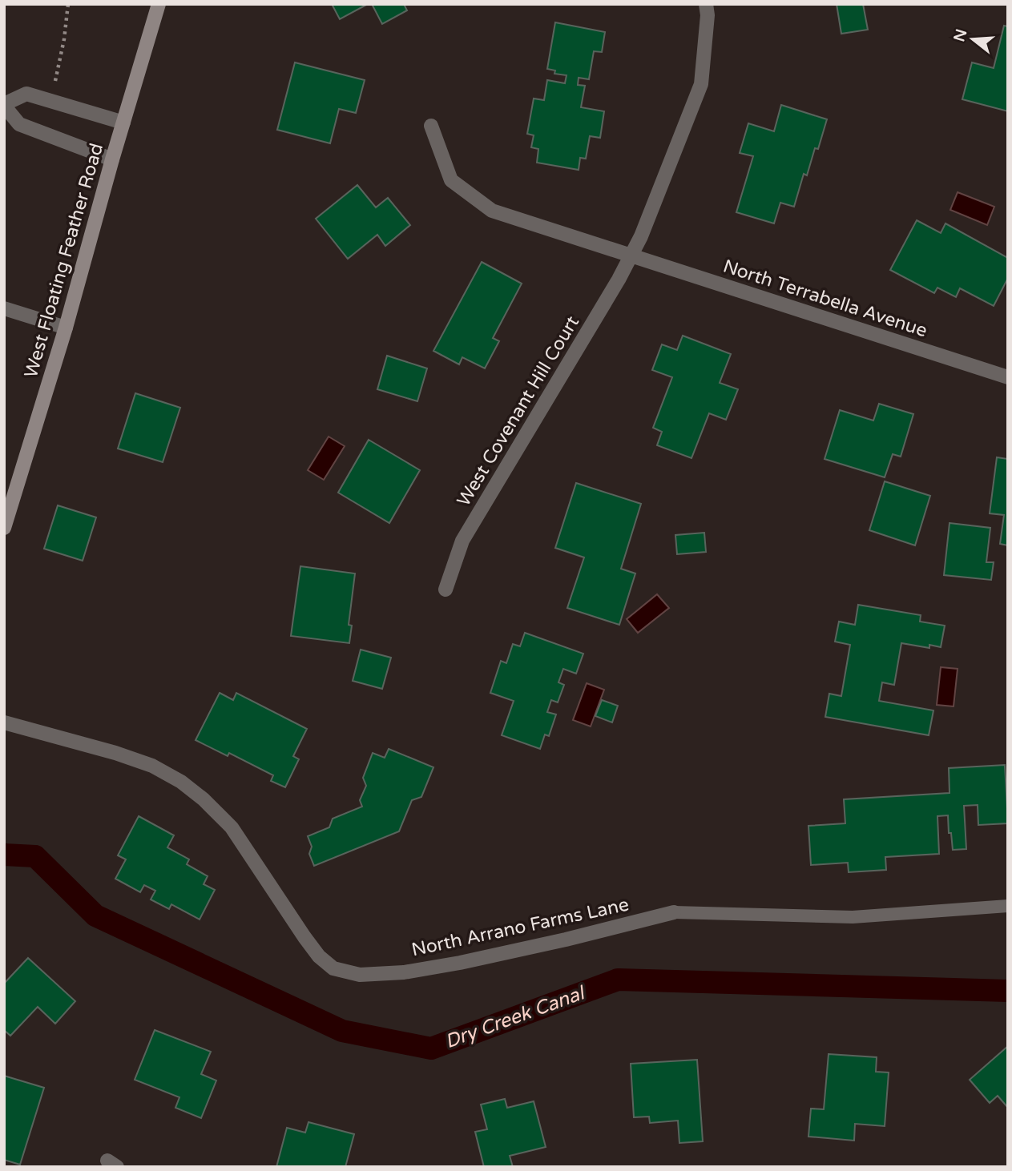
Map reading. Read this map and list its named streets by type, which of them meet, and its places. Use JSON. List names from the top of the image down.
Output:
{
  "streets": {
    "main road": ["West Floating Feather Road"],
    "street": ["North Terrabella Avenue", "West Covenant Hill Court", "North Arrano Farms Lane"]
  },
  "crossings": [
    ["North Terrabella Avenue", "West Covenant Hill Court"]
  ],
  "water": ["Dry Creek Canal"],
  "north": "left"
}
